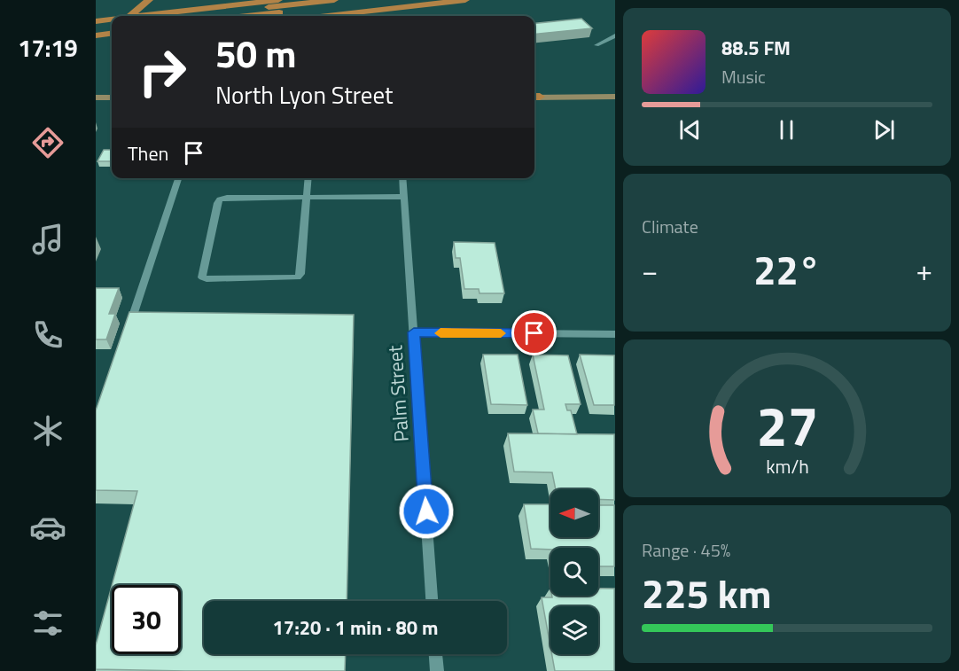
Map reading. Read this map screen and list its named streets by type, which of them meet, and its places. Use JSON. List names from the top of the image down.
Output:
{
  "streets": {
    "street": ["Palm Street"]
  },
  "north": "left",
  "page": {
    "tabs": "17:19",
    "turn": ["50 m", "North Lyon Street"],
    "song": ["88.5 FM", "Music"],
    "then": "Then",
    "tile": [
      "Climate",
      ["Range · 45%", "225 km"]
    ],
    "heat": ["−", "22°", "+"],
    "limit": "30",
    "trip": "17:20 · 1 min · 80 m",
    "gauge": ["27", "km/h"]
  }
}
